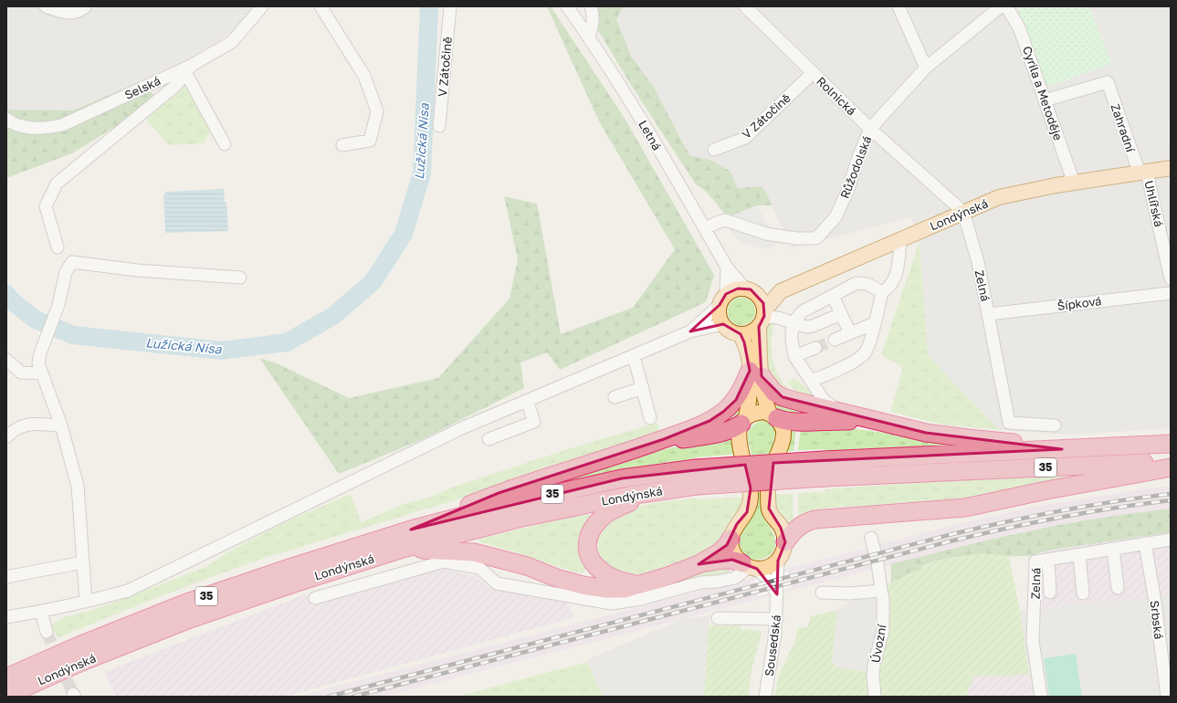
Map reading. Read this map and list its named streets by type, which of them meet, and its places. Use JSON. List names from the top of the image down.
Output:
{
  "streets": {
    "highway": ["Londýnská", "35"],
    "street": [
      "V Zátočině",
      "Selská",
      "Cyrila a Metoděje",
      "Rolnická",
      "Zahradní",
      "Letná",
      "Růžodolská",
      "Uhlířská",
      "Zelná",
      "Šípková",
      "Srbská",
      "Úvozní",
      "Sousedská"
    ]
  },
  "crossings": [
    ["V Zátočině", "Rolnická"],
    ["Cyrila a Metoděje", "Zahradní"],
    ["Cyrila a Metoděje", "Londýnská"],
    ["Rolnická", "Růžodolská"],
    ["Rolnická", "Londýnská"],
    ["Rolnická", "Zelná"],
    ["Zahradní", "Uhlířská"],
    ["Zahradní", "Londýnská"],
    ["Letná", "Růžodolská"],
    ["Letná", "Londýnská"],
    ["Uhlířská", "Londýnská"],
    ["Londýnská", "Zelná"],
    ["Londýnská", "35"],
    ["Zelná", "Šípková"],
    ["Zelná", "Srbská"]
  ],
  "water": ["Lužická Nisa"]
}
